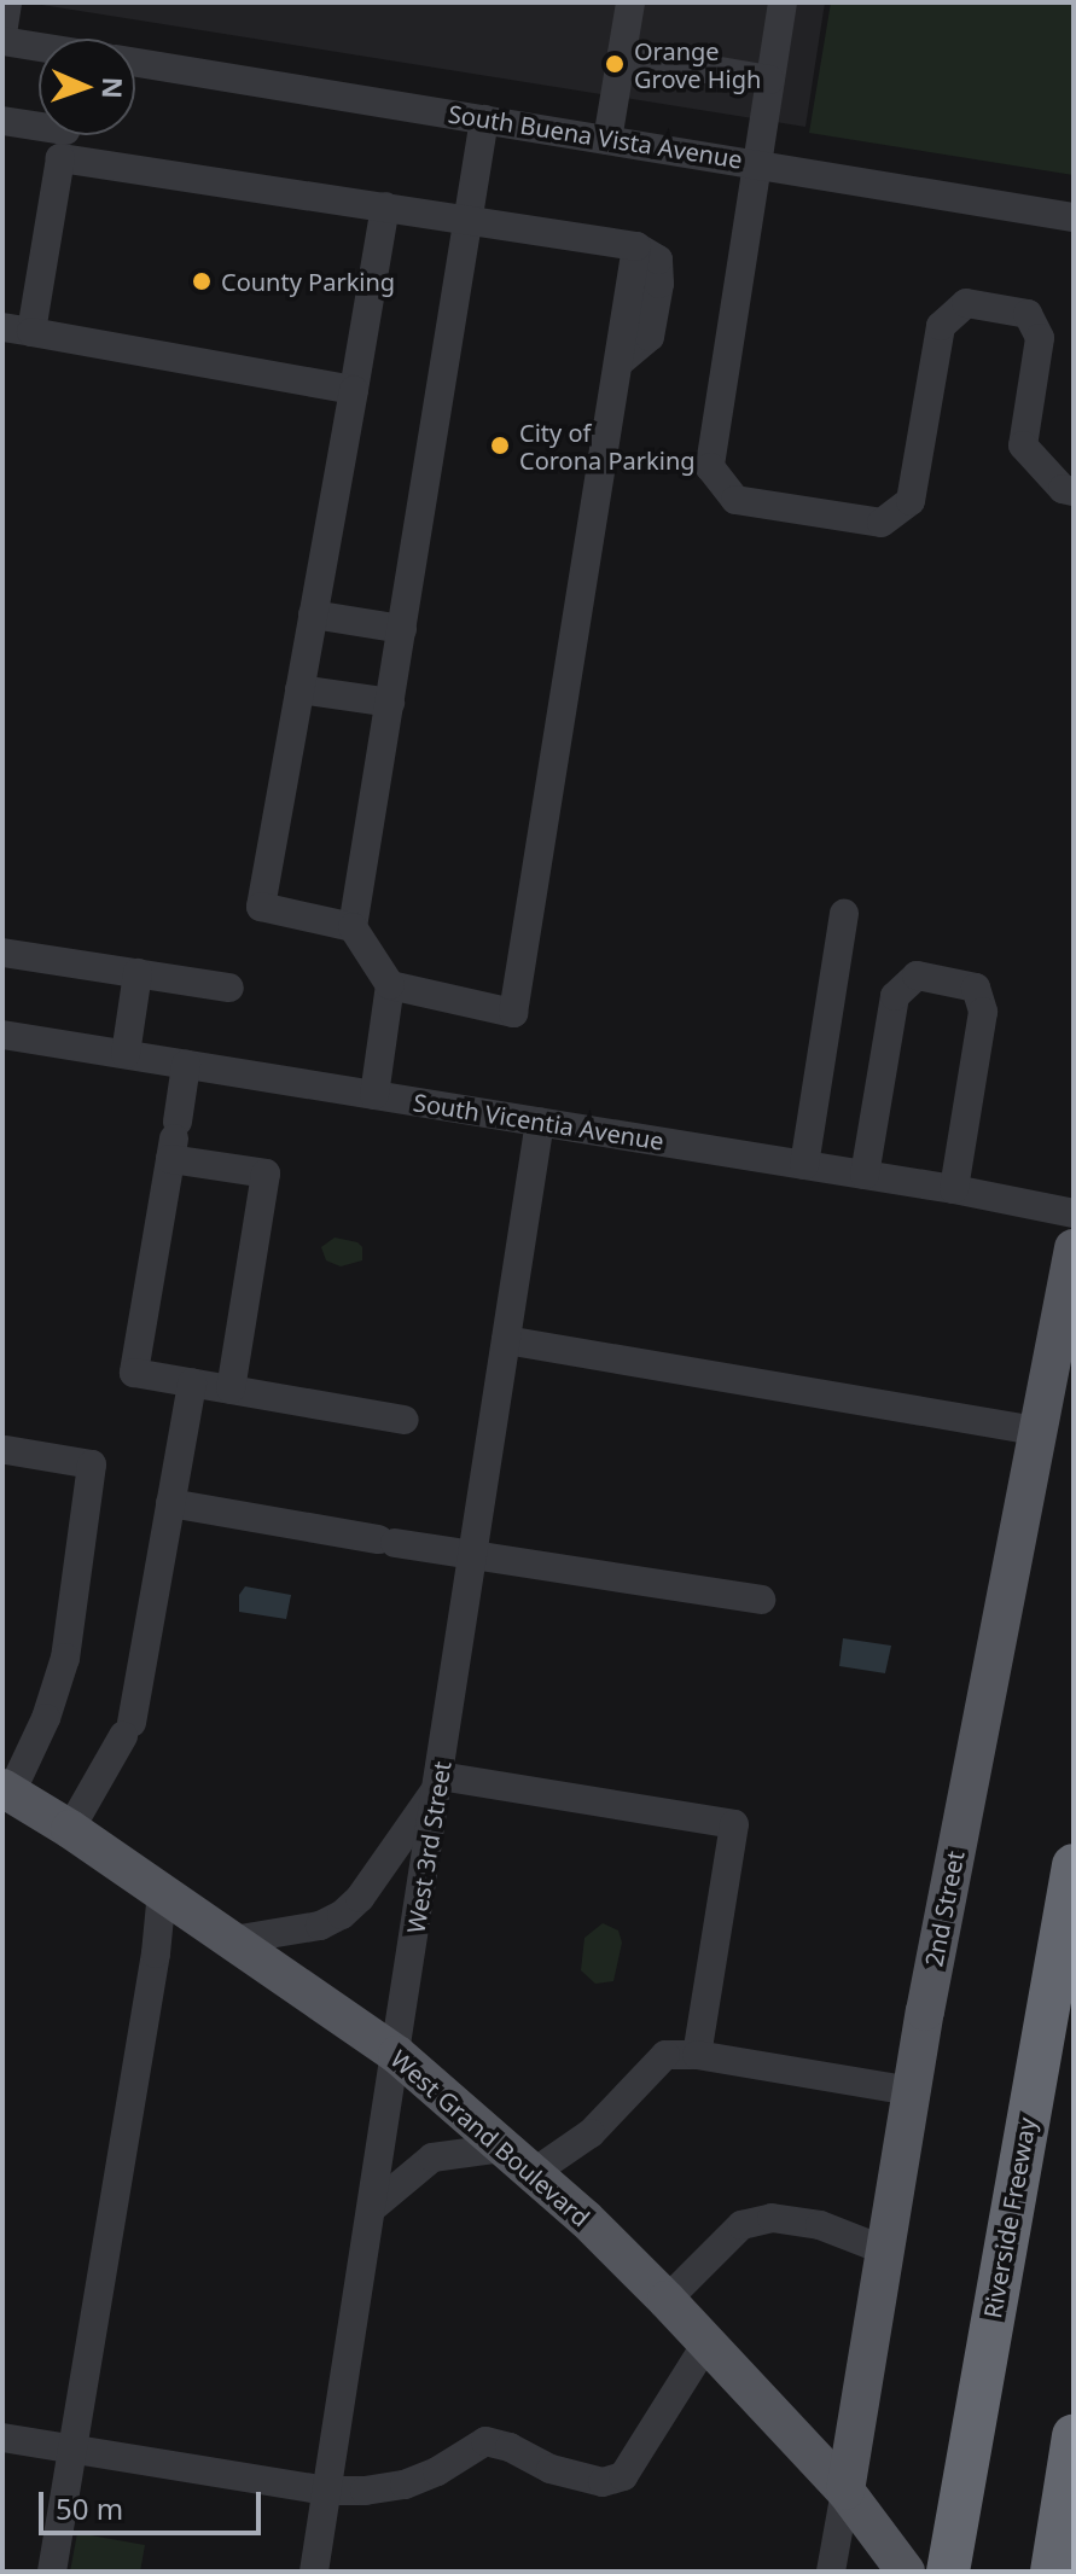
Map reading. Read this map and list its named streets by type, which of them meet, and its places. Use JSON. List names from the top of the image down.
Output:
{
  "streets": {
    "highway": ["Riverside Freeway"],
    "main road": ["2nd Street", "West Grand Boulevard"],
    "street": ["South Buena Vista Avenue", "South Vicentia Avenue", "West 3rd Street"]
  },
  "crossings": [
    ["South Vicentia Avenue", "West 3rd Street"],
    ["West 3rd Street", "West Grand Boulevard"],
    ["2nd Street", "West Grand Boulevard"]
  ],
  "places": ["Orange Grove High", "County Parking", "City of Corona Parking"],
  "scale_bar": "50 m",
  "north": "right"
}
